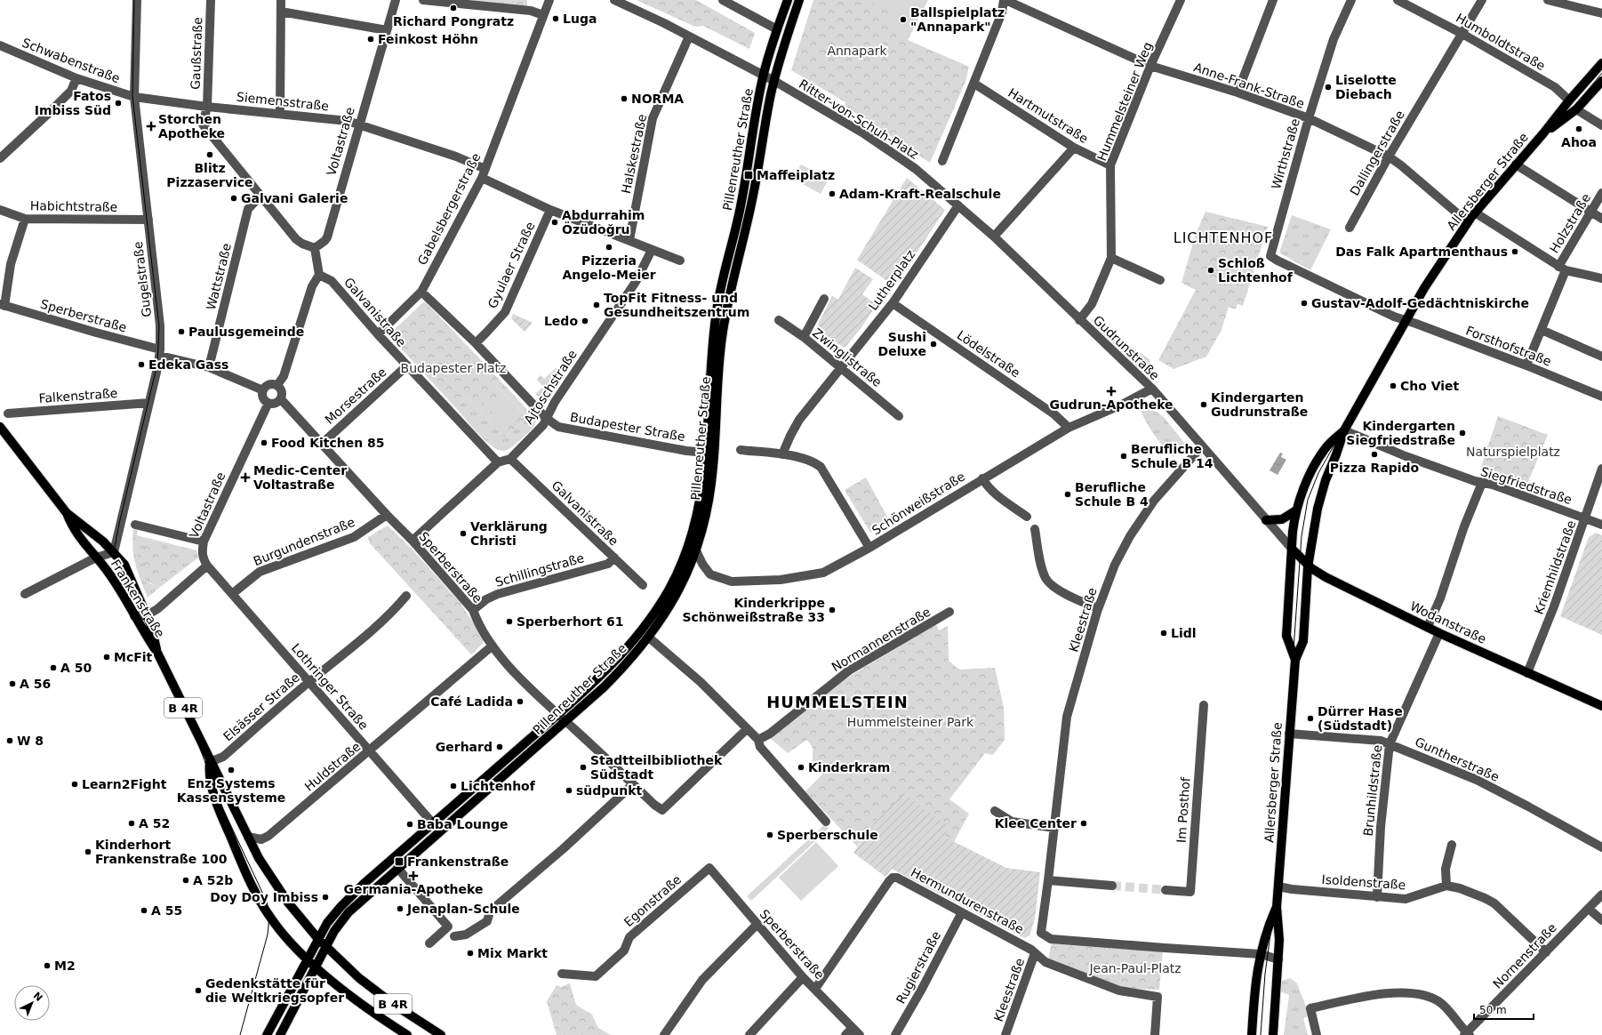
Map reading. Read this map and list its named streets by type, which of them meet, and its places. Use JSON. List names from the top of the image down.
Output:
{
  "streets": {
    "main road": [
      "Pillenreuther Straße",
      "Allersberger Straße",
      "Frankenstraße",
      "Wodanstraße",
      "B 4R"
    ],
    "street": [
      "Humboldtstraße",
      "Gaußstraße",
      "Schwabenstraße",
      "Anne-Frank-Straße",
      "Siemensstraße",
      "Hummelsteiner Weg",
      "Hartmutstraße",
      "Ritter-von-Schuh-Platz",
      "Voltastraße",
      "Dallingerstraße",
      "Halskestraße",
      "Wirthstraße",
      "Habichtstraße",
      "Gabelsbergerstraße",
      "Holzstraße",
      "Gyulaer Straße",
      "Wattstraße",
      "Gugelstraße",
      "Lutherplatz",
      "Galvanistraße",
      "Sperberstraße",
      "Forsthofstraße",
      "Gudrunstraße",
      "Lödelstraße",
      "Zwinglistraße",
      "Ajtoschstraße",
      "Falkenstraße",
      "Morsestraße",
      "Budapester Straße",
      "Siegfriedstraße",
      "Schönweißstraße",
      "Burgundenstraße",
      "Kriemhildstraße",
      "Schillingstraße",
      "Kleestraße",
      "Normannenstraße",
      "Lothringer Straße",
      "Elsässer Straße",
      "Guntherstraße",
      "Huldstraße",
      "Brunhildstraße",
      "Im Posthof",
      "Isoldenstraße",
      "Egonstraße",
      "Hermundurenstraße",
      "Nornenstraße",
      "Rugierstraße"
    ]
  },
  "crossings": [
    ["Humboldtstraße", "Dallingerstraße"],
    ["Humboldtstraße", "Allersberger Straße"],
    ["Gaußstraße", "Siemensstraße"],
    ["Schwabenstraße", "Siemensstraße"],
    ["Schwabenstraße", "Gugelstraße"],
    ["Anne-Frank-Straße", "Hummelsteiner Weg"],
    ["Anne-Frank-Straße", "Dallingerstraße"],
    ["Anne-Frank-Straße", "Wirthstraße"],
    ["Anne-Frank-Straße", "Allersberger Straße"],
    ["Siemensstraße", "Voltastraße"],
    ["Siemensstraße", "Gabelsbergerstraße"],
    ["Siemensstraße", "Gugelstraße"],
    ["Hummelsteiner Weg", "Hartmutstraße"],
    ["Hummelsteiner Weg", "Gudrunstraße"],
    ["Ritter-von-Schuh-Platz", "Pillenreuther Straße"],
    ["Ritter-von-Schuh-Platz", "Gudrunstraße"],
    ["Voltastraße", "Sperberstraße"],
    ["Voltastraße", "Lothringer Straße"],
    ["Pillenreuther Straße", "Sperberstraße"],
    ["Pillenreuther Straße", "Budapester Straße"],
    ["Pillenreuther Straße", "Schönweißstraße"],
    ["Pillenreuther Straße", "Frankenstraße"],
    ["Pillenreuther Straße", "Lothringer Straße"],
    ["Wirthstraße", "Forsthofstraße"],
    ["Allersberger Straße", "Forsthofstraße"],
    ["Allersberger Straße", "Gudrunstraße"],
    ["Allersberger Straße", "Siegfriedstraße"],
    ["Allersberger Straße", "Kleestraße"],
    ["Allersberger Straße", "Wodanstraße"],
    ["Allersberger Straße", "Guntherstraße"],
    ["Allersberger Straße", "Isoldenstraße"],
    ["Habichtstraße", "Gugelstraße"],
    ["Gabelsbergerstraße", "Galvanistraße"],
    ["Holzstraße", "Forsthofstraße"],
    ["Wattstraße", "Sperberstraße"],
    ["Gugelstraße", "Sperberstraße"],
    ["Gugelstraße", "Falkenstraße"],
    ["Gugelstraße", "Frankenstraße"],
    ["Lutherplatz", "Gudrunstraße"],
    ["Lutherplatz", "Lödelstraße"],
    ["Lutherplatz", "Zwinglistraße"],
    ["Galvanistraße", "Ajtoschstraße"],
    ["Galvanistraße", "Morsestraße"],
    ["Galvanistraße", "Schillingstraße"],
    ["Sperberstraße", "Ajtoschstraße"],
    ["Sperberstraße", "Morsestraße"],
    ["Sperberstraße", "Burgundenstraße"],
    ["Sperberstraße", "Schillingstraße"],
    ["Sperberstraße", "Huldstraße"],
    ["Sperberstraße", "Egonstraße"],
    ["Sperberstraße", "Hermundurenstraße"],
    ["Gudrunstraße", "Schönweißstraße"],
    ["Gudrunstraße", "Kleestraße"],
    ["Gudrunstraße", "Wodanstraße"],
    ["Lödelstraße", "Schönweißstraße"],
    ["Ajtoschstraße", "Budapester Straße"],
    ["Siegfriedstraße", "Kriemhildstraße"],
    ["Burgundenstraße", "Lothringer Straße"],
    ["Kriemhildstraße", "Wodanstraße"],
    ["Frankenstraße", "Elsässer Straße"],
    ["Frankenstraße", "Huldstraße"],
    ["Kleestraße", "Hermundurenstraße"],
    ["Wodanstraße", "Brunhildstraße"],
    ["Lothringer Straße", "Elsässer Straße"],
    ["Lothringer Straße", "Huldstraße"],
    ["Guntherstraße", "Brunhildstraße"],
    ["Brunhildstraße", "Isoldenstraße"],
    ["Hermundurenstraße", "Rugierstraße"]
  ],
  "districts": ["LICHTENHOF", "HUMMELSTEIN"],
  "parks": [
    "Annapark",
    "Budapester Platz",
    "Naturspielplatz",
    "Hummelsteiner Park",
    "Jean-Paul-Platz"
  ],
  "places": {
    "other": [
      "Richard Pongratz",
      "Luga",
      "Ballspielplatz \"Annapark\"",
      "Feinkost Höhn",
      "Liselotte Diebach",
      "NORMA",
      "Fatos Imbiss Süd",
      "Ahoa",
      "Blitz Pizzaservice",
      "Adam-Kraft-Realschule",
      "Galvani Galerie",
      "Abdurrahim Özüdoğru",
      "Pizzeria Angelo-Meier",
      "Das Falk Apartmenthaus",
      "Schloß Lichtenhof",
      "Gustav-Adolf-Gedächtniskirche",
      "TopFit Fitness- und Gesundheitszentrum",
      "Ledo",
      "Paulusgemeinde",
      "Sushi Deluxe",
      "Edeka Gass",
      "Cho Viet",
      "Kindergarten Gudrunstraße",
      "Kindergarten Siegfriedstraße",
      "Food Kitchen 85",
      "Pizza Rapido",
      "Berufliche Schule B 14",
      "Berufliche Schule B 4",
      "Verklärung Christi",
      "Kinderkrippe Schönweißstraße 33",
      "Sperberhort 61",
      "Lidl",
      "McFit",
      "A 50",
      "A 56",
      "Café Ladida",
      "Dürrer Hase (Südstadt)",
      "W 8",
      "Gerhard",
      "Stadtteilbibliothek Südstadt",
      "Kinderkram",
      "Enz Systems Kassensysteme",
      "Learn2Fight",
      "Lichtenhof",
      "südpunkt",
      "A 52",
      "Klee Center",
      "Baba Lounge",
      "Sperberschule",
      "Kinderhort Frankenstraße 100",
      "A 52b",
      "Doy Doy Imbiss",
      "Jenaplan-Schule",
      "A 55",
      "Mix Markt",
      "M2",
      "Gedenkstätte für die Weltkriegsopfer"
    ],
    "health": [
      "Storchen Apotheke",
      "Gudrun-Apotheke",
      "Medic-Center Voltastraße",
      "Germania-Apotheke"
    ],
    "transit": ["Maffeiplatz", "Frankenstraße"]
  },
  "scale_bar": "50 m",
  "north": "top right"
}
